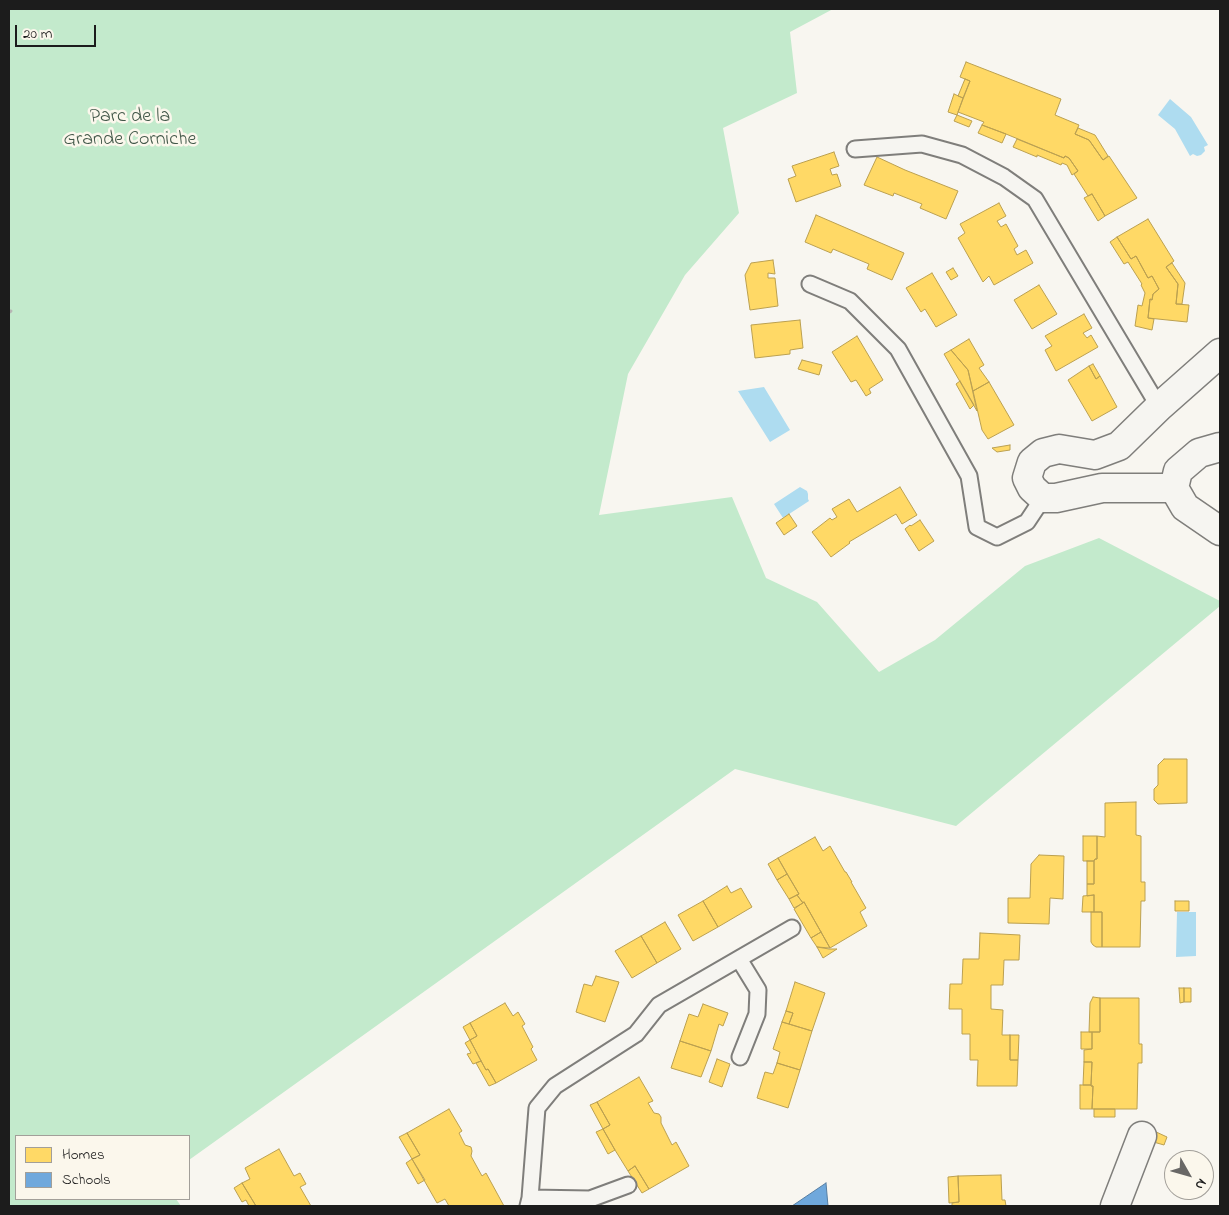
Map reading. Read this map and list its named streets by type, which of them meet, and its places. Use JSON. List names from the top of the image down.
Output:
{
  "parks": ["Parc de la Grande Corniche"],
  "legend": ["Homes", "Schools"],
  "scale_bar": "20 m",
  "north": "bottom right"
}
